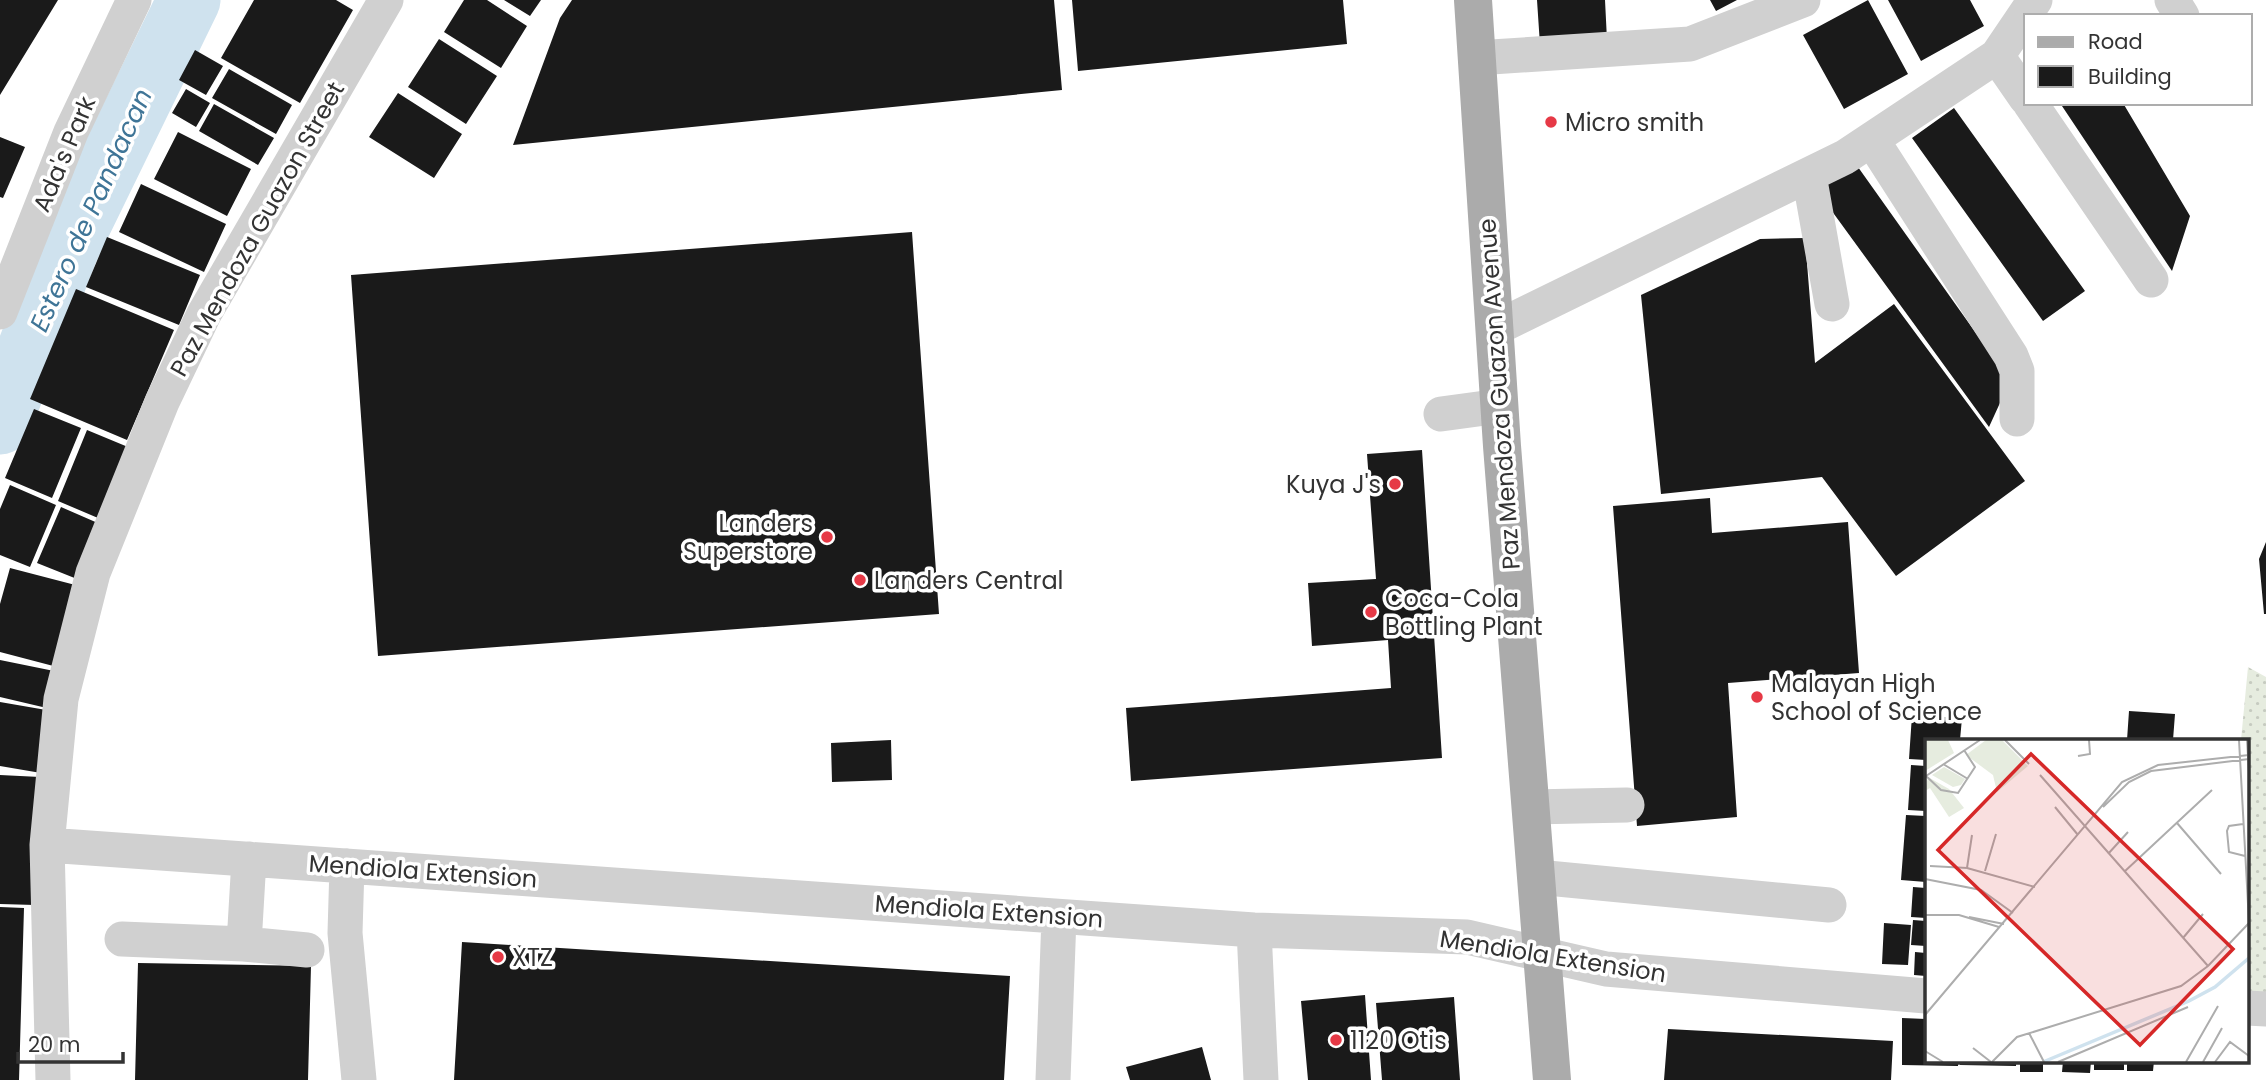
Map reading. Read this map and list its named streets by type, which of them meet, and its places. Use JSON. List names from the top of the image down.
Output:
{
  "streets": {
    "main road": ["Paz Mendoza Guazon Avenue"],
    "street": ["Ada's Park", "Paz Mendoza Guazon Street", "Mendiola Extension"]
  },
  "crossings": [
    ["Paz Mendoza Guazon Street", "Mendiola Extension"],
    ["Paz Mendoza Guazon Avenue", "Mendiola Extension"]
  ],
  "water": ["Estero de Pandacan"],
  "places": [
    "Micro smith",
    "Kuya J's",
    "Landers Superstore",
    "Landers Central",
    "Coca-Cola Bottling Plant",
    "Malayan High School of Science",
    "XTZ",
    "1120 Otis"
  ],
  "legend": ["Road", "Building"],
  "scale_bar": "20 m"
}
